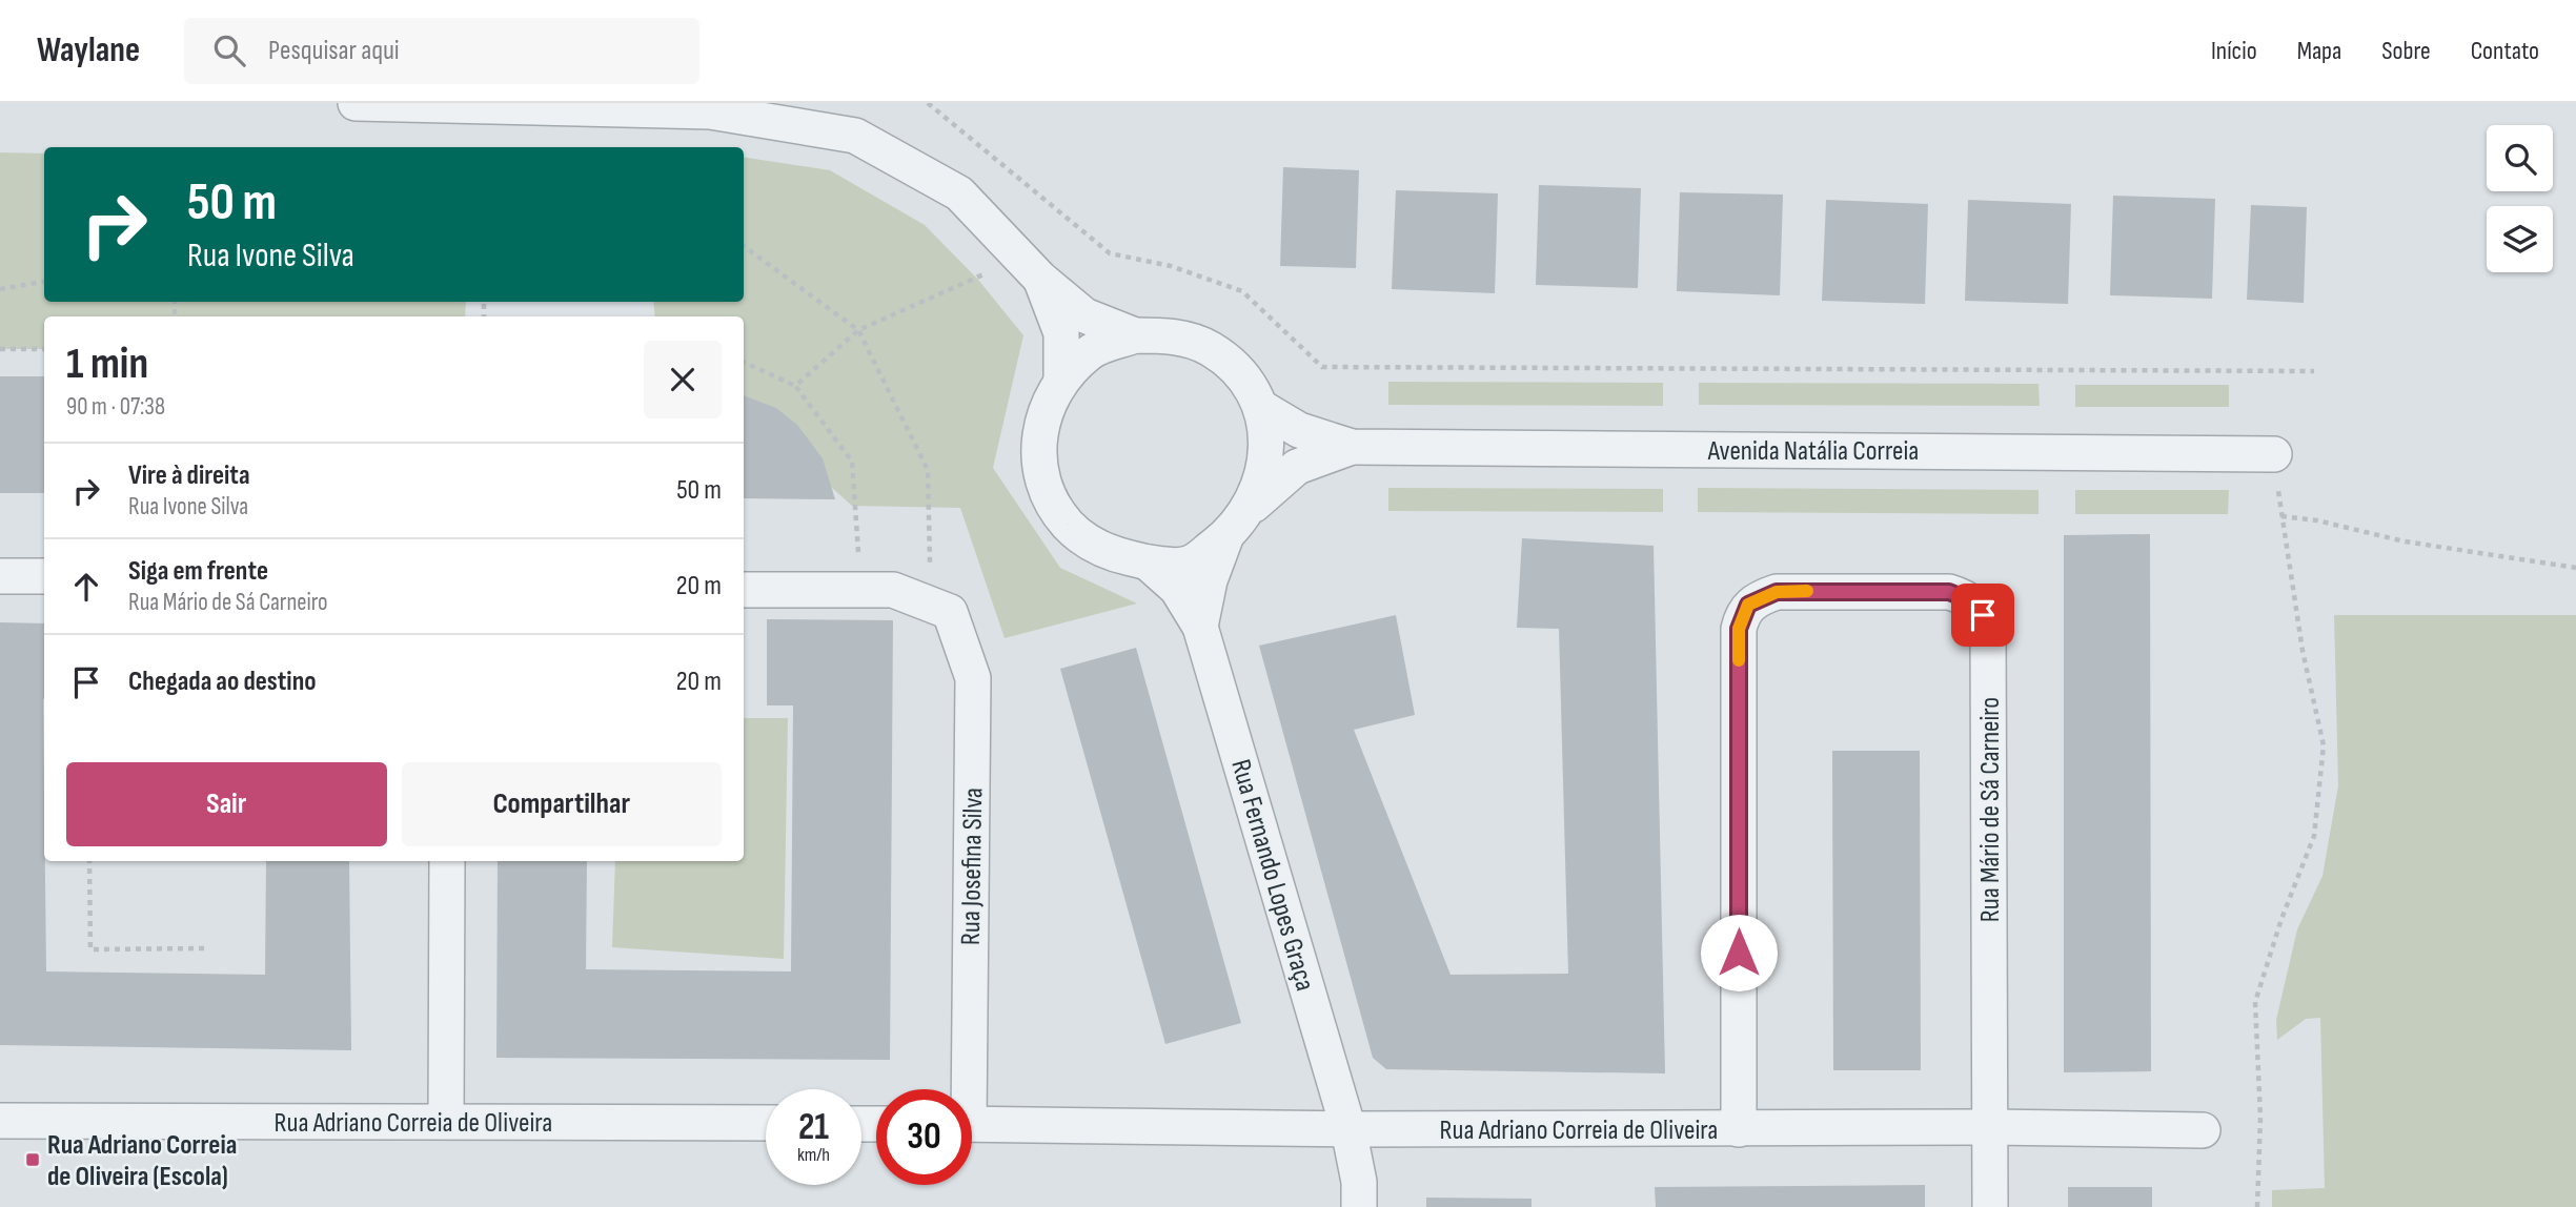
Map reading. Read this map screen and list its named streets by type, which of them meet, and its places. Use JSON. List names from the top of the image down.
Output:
{
  "streets": {
    "street": [
      "Avenida Natália Correia",
      "Rua Mário de Sá Carneiro",
      "Rua Josefina Silva",
      "Rua Fernando Lopes Graça",
      "Rua Adriano Correia de Oliveira"
    ]
  },
  "crossings": [
    ["Avenida Natália Correia", "Rua Fernando Lopes Graça"],
    ["Rua Mário de Sá Carneiro", "Rua Adriano Correia de Oliveira"],
    ["Rua Fernando Lopes Graça", "Rua Adriano Correia de Oliveira"]
  ],
  "places": {
    "transit": ["Rua Adriano Correia de Oliveira (Escola)"]
  },
  "page": {
    "header": "Waylane",
    "search": "Pesquisar aqui",
    "nav": [
      "Início",
      "Mapa",
      "Sobre",
      "Contato"
    ],
    "turn": ["50 m", "Rua Ivone Silva"],
    "heading": ["1 min", "90 m · 07:38"],
    "list": [
      {
        "name": "Vire à direita",
        "note": "Rua Ivone Silva",
        "value": "50 m"
      },
      {
        "name": "Siga em frente",
        "note": "Rua Mário de Sá Carneiro",
        "value": "20 m"
      },
      {
        "name": "Chegada ao destino",
        "value": "20 m"
      }
    ],
    "buttons": ["Sair", "Compartilhar"],
    "speed": "21 km/h",
    "limit": "30"
  }
}
